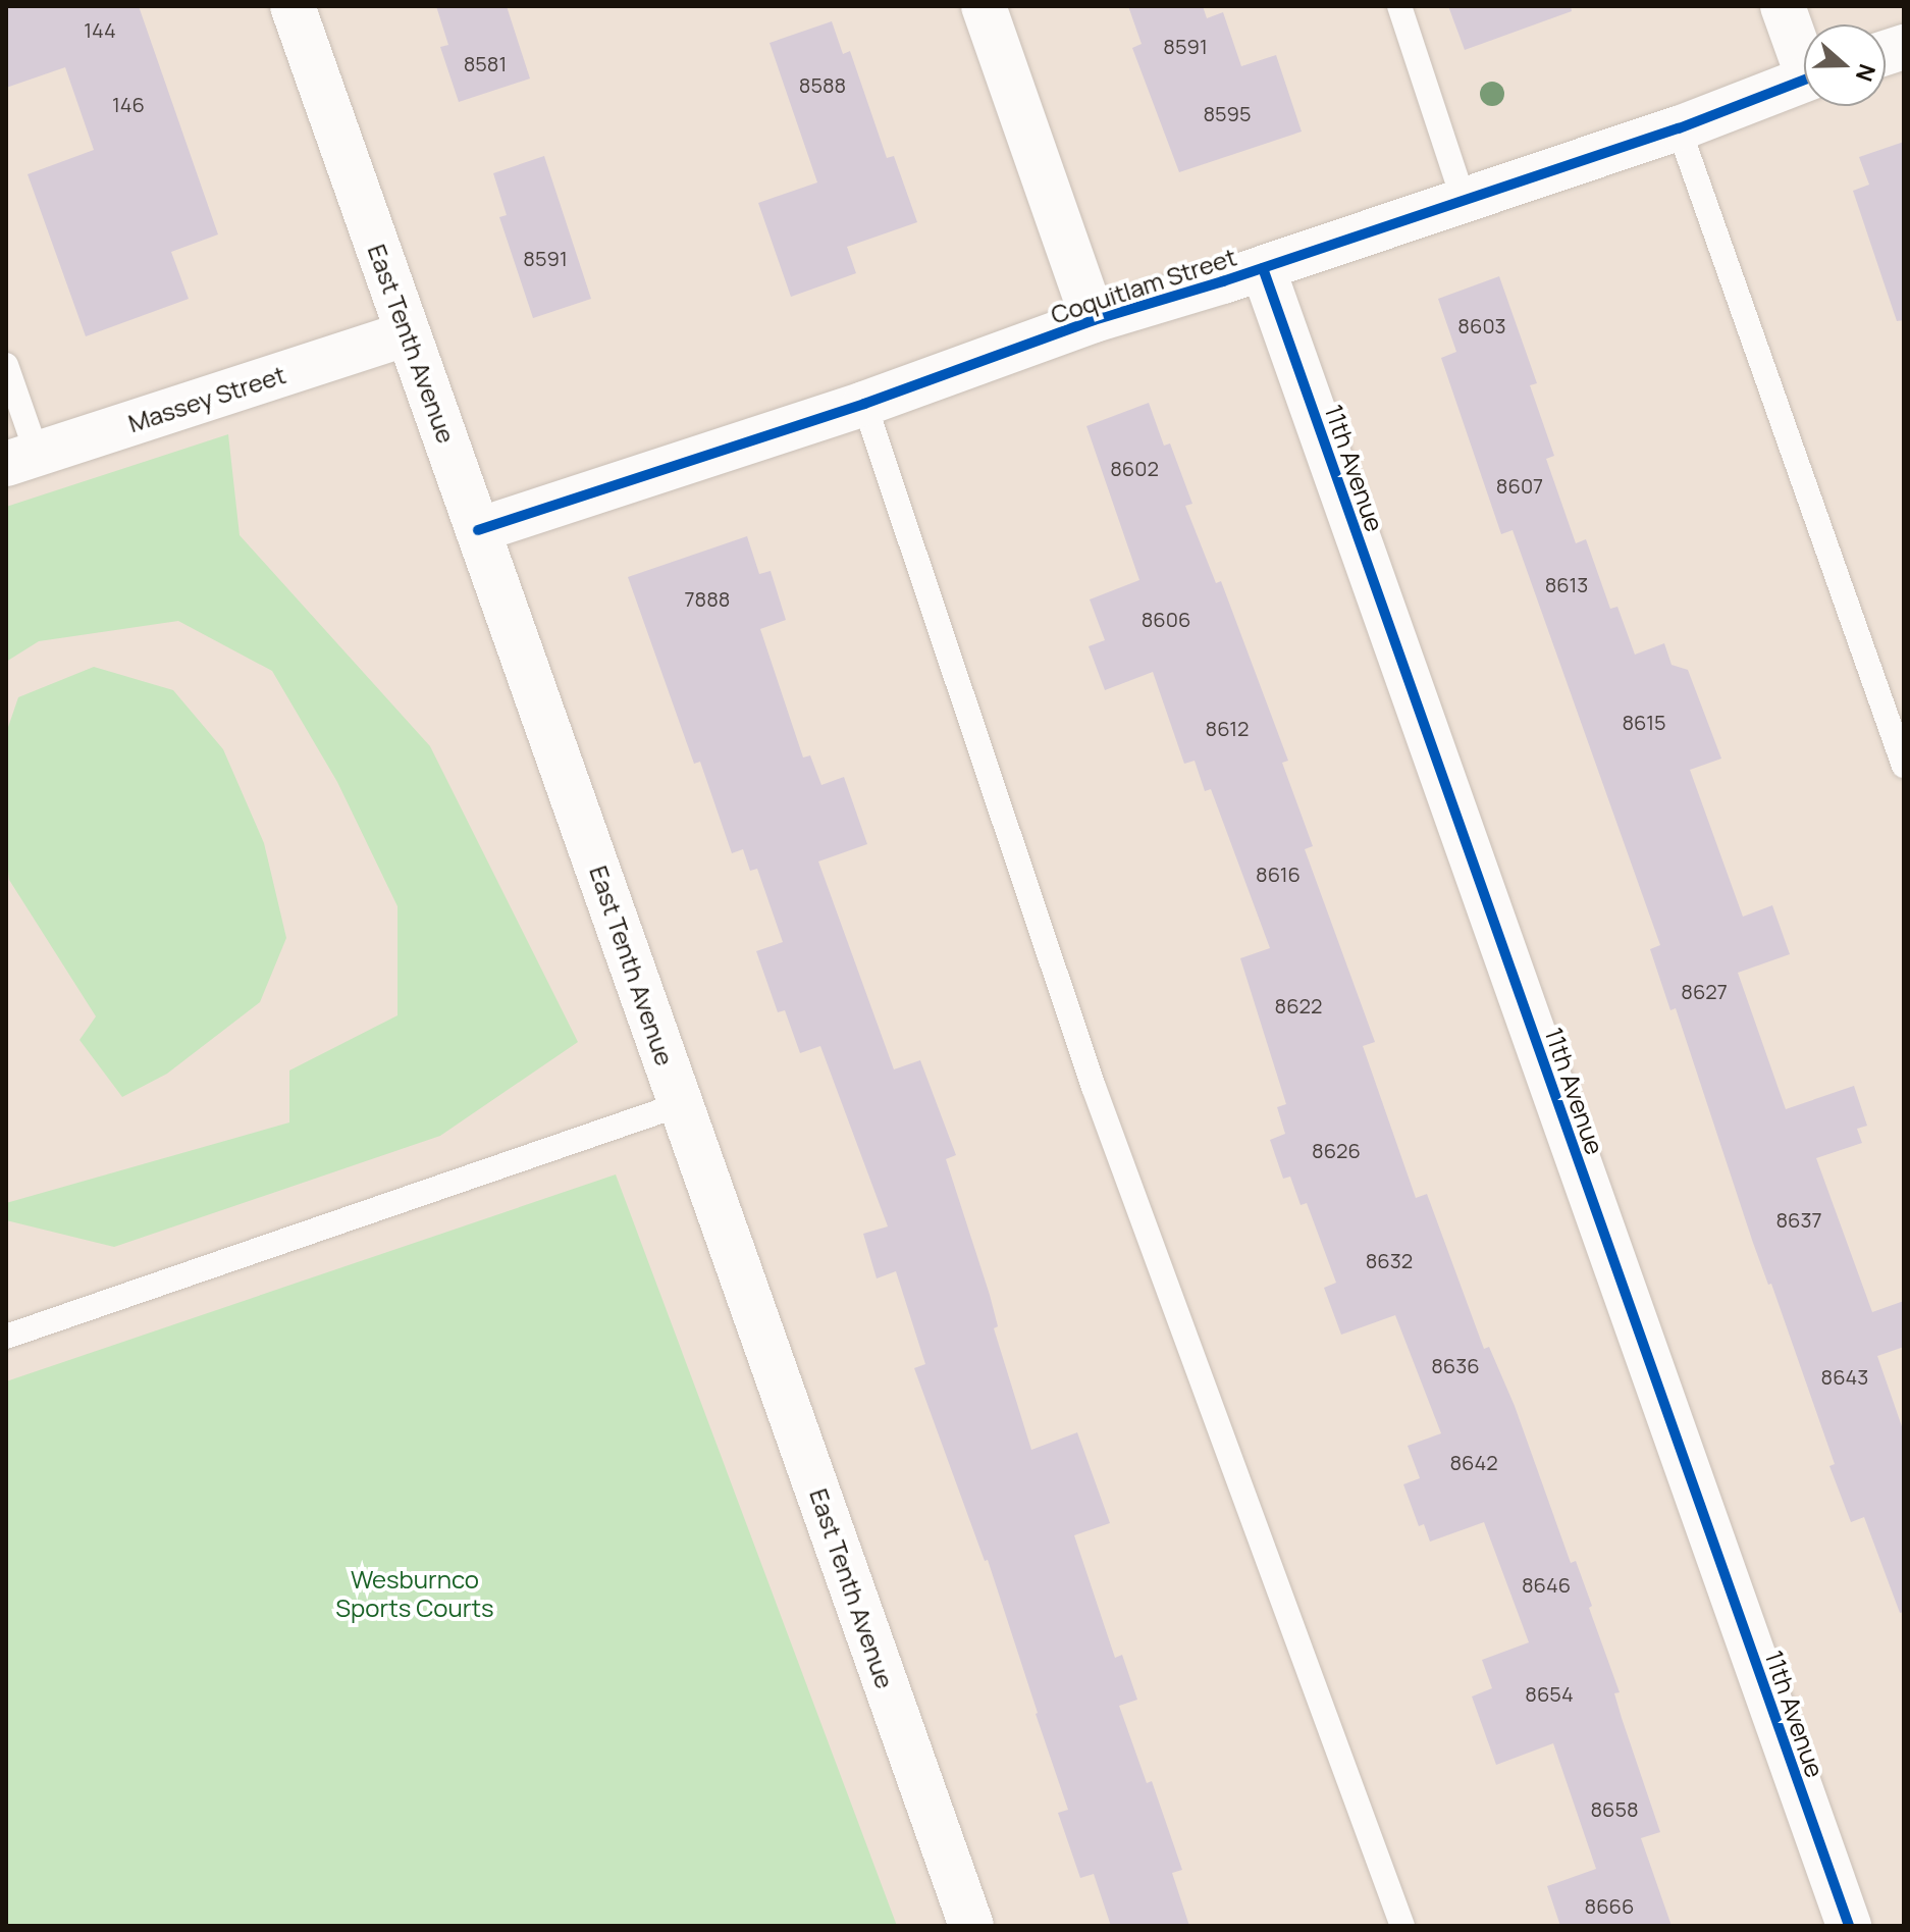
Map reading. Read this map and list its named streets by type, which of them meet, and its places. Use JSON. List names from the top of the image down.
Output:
{
  "streets": {
    "street": [
      "Coquitlam Street",
      "East Tenth Avenue",
      "Massey Street",
      "11th Avenue"
    ]
  },
  "crossings": [
    ["Coquitlam Street", "East Tenth Avenue"],
    ["Coquitlam Street", "11th Avenue"],
    ["East Tenth Avenue", "Massey Street"]
  ],
  "parks": ["Wesburnco Sports Courts"],
  "house_numbers": [
    "144",
    "8591",
    "8581",
    "8588",
    "146",
    "8595",
    "8591",
    "8603",
    "8602",
    "8607",
    "8613",
    "7888",
    "8606",
    "8615",
    "8612",
    "8616",
    "8627",
    "8622",
    "8626",
    "8637",
    "8632",
    "8636",
    "8643",
    "8642",
    "8646",
    "8654",
    "8658",
    "8666"
  ],
  "north": "right"
}
